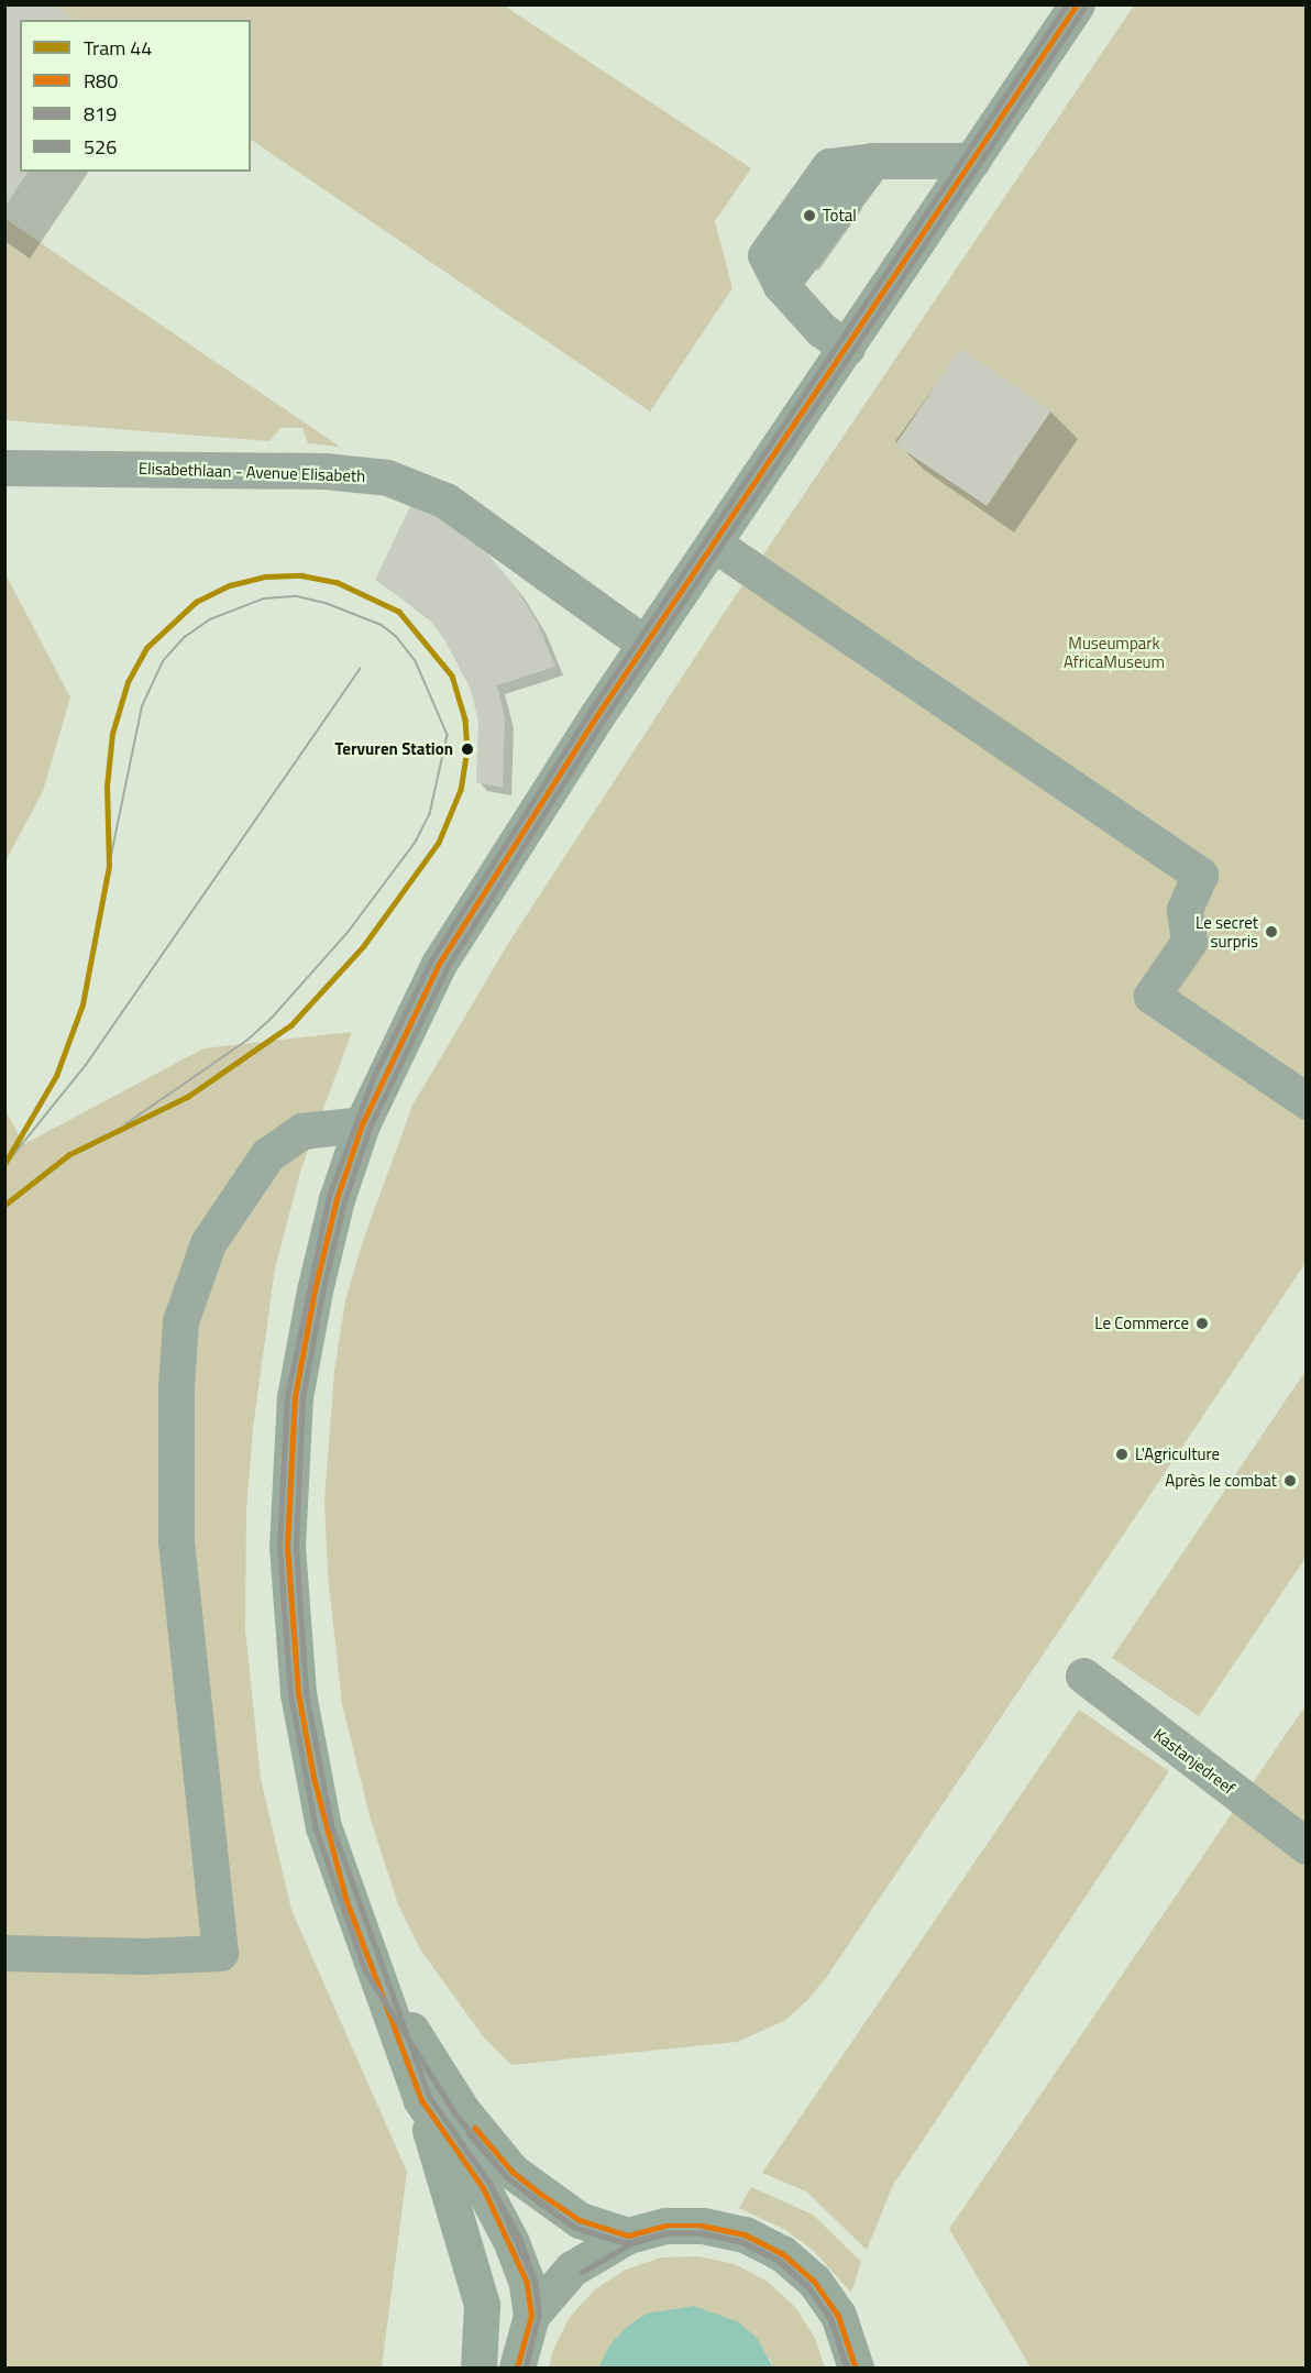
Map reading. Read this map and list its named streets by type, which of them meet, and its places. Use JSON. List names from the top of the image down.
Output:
{
  "streets": {
    "street": ["Elisabethlaan - Avenue Elisabeth", "Kastanjedreef"]
  },
  "parks": ["Museumpark AfricaMuseum"],
  "places": [
    "Total",
    "Tervuren Station",
    "Le secret surpris",
    "Le Commerce",
    "L'Agriculture",
    "Après le combat"
  ],
  "lines": [
    "transit line R80",
    "transit line 526",
    "transit line 819",
    "tram line 44"
  ],
  "legend": [
    "Tram 44",
    "R80",
    "819",
    "526"
  ]
}
